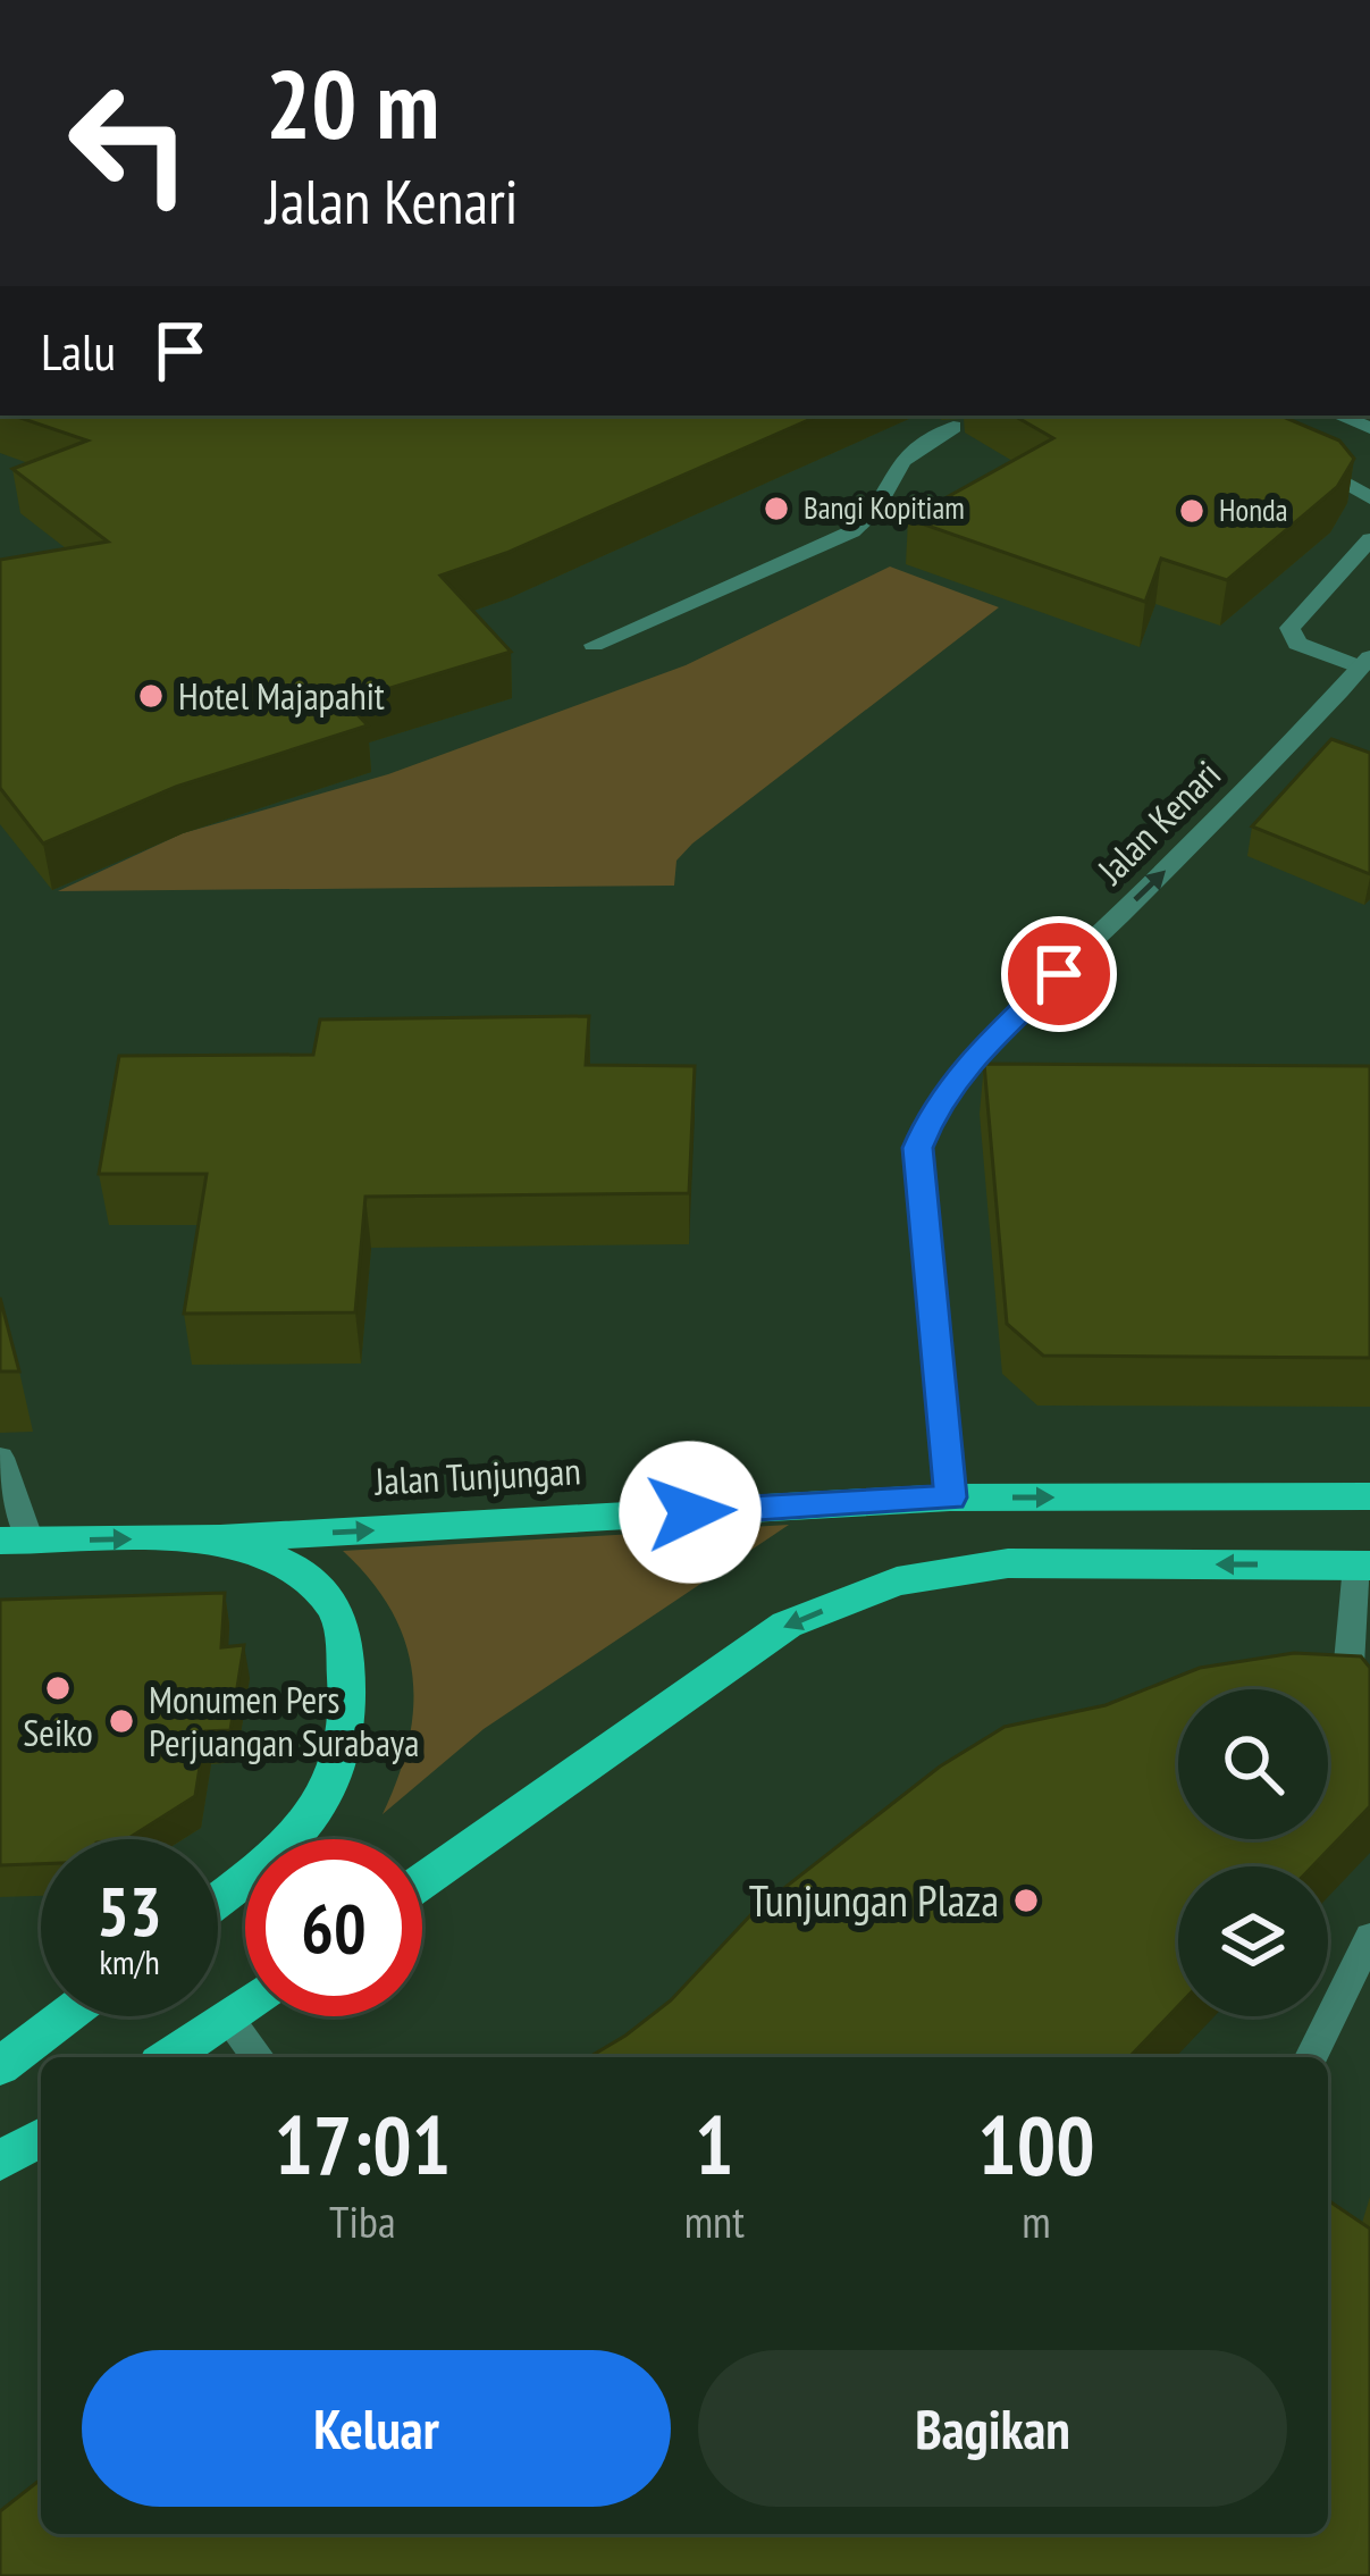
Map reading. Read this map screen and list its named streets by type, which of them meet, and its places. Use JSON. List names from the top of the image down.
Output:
{
  "streets": {
    "main road": ["Jalan Tunjungan"],
    "street": ["Jalan Kenari"]
  },
  "crossings": [
    ["Jalan Kenari", "Jalan Tunjungan"]
  ],
  "one_way": ["Jalan Kenari"],
  "places": [
    "Bangi Kopitiam",
    "Honda",
    "Hotel Majapahit",
    "Seiko",
    "Monumen Pers Perjuangan Surabaya",
    "Tunjungan Plaza"
  ],
  "page": {
    "turn": ["20 m", "Jalan Kenari"],
    "then": "Lalu",
    "speed": "53 km/h",
    "limit": "60",
    "eta": [
      "17:01",
      "Tiba",
      "1",
      "mnt",
      "100",
      "m"
    ],
    "buttons": ["Keluar", "Bagikan"]
  }
}
